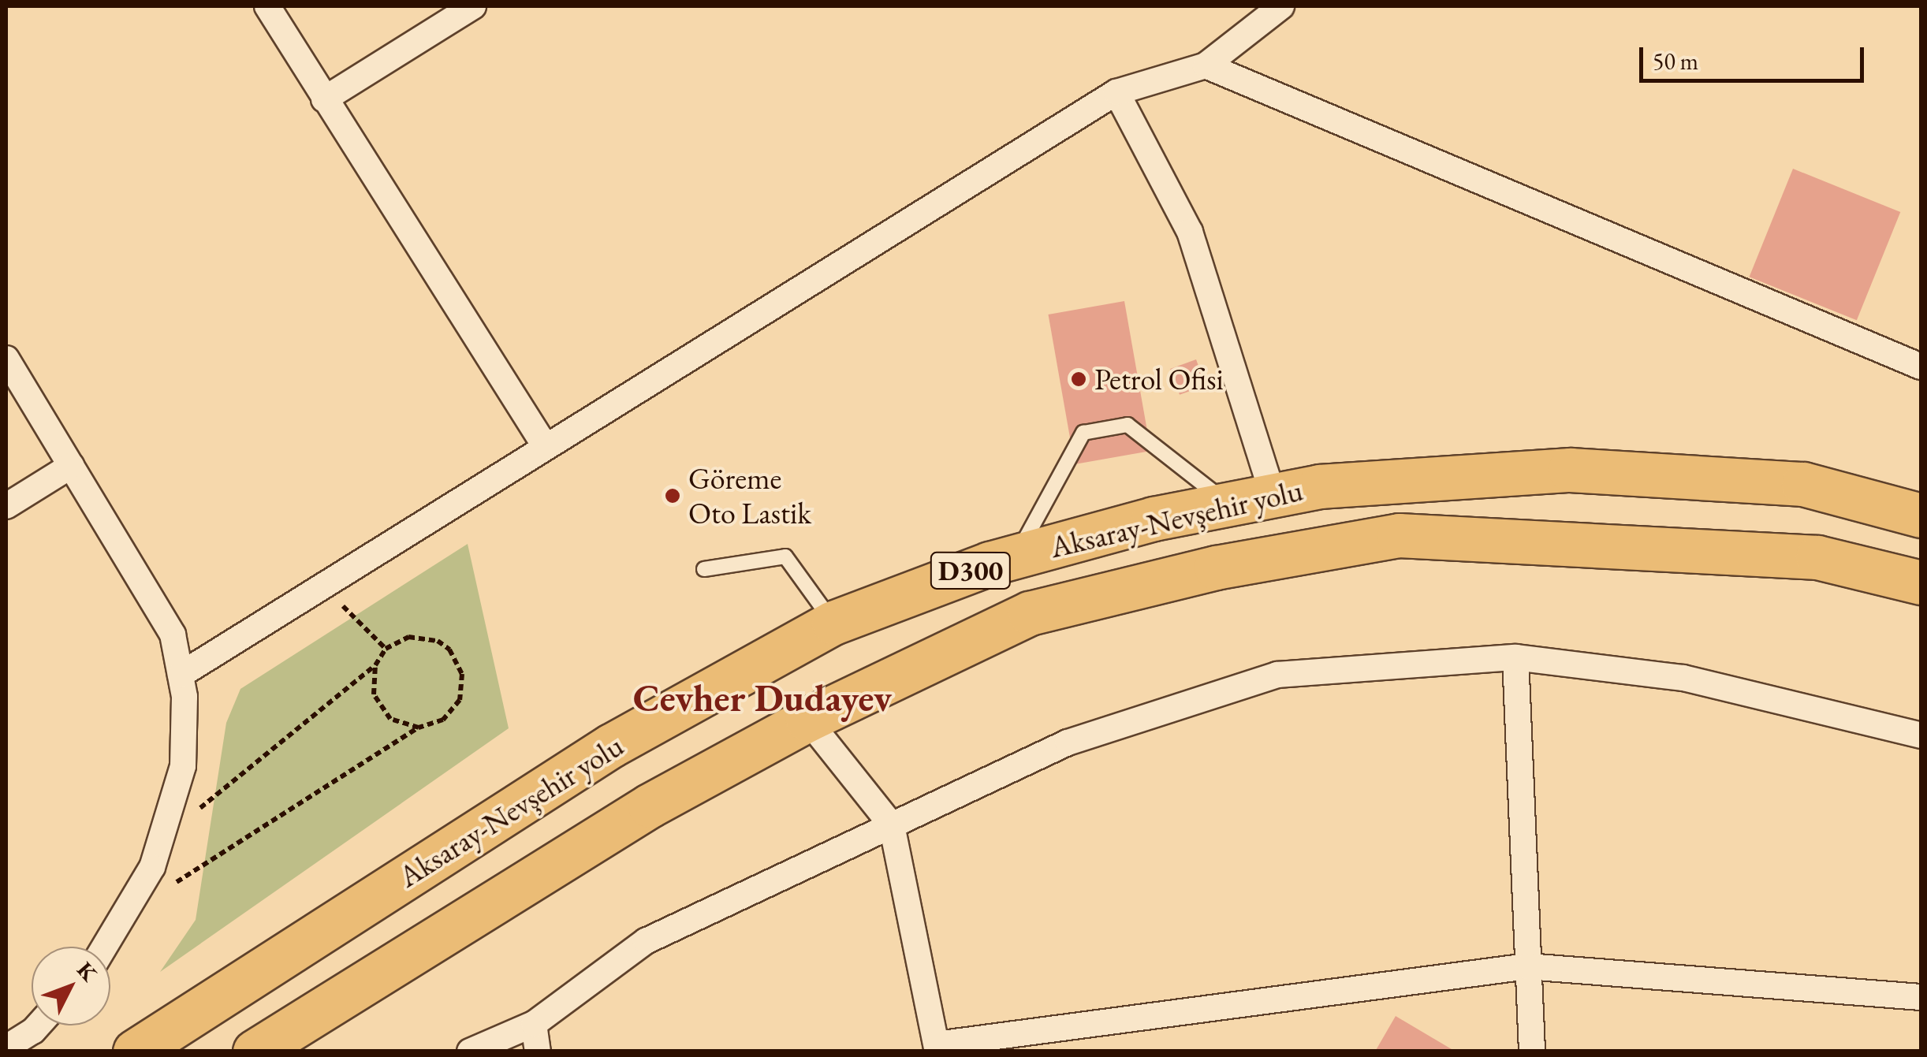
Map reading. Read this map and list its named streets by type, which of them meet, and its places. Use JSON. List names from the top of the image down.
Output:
{
  "streets": {
    "highway": ["Aksaray-Nevşehir yolu", "D300"]
  },
  "districts": ["Cevher Dudayev"],
  "places": ["Petrol Ofisi", "Göreme Oto Lastik"],
  "scale_bar": "50 m",
  "north": "top right"
}
